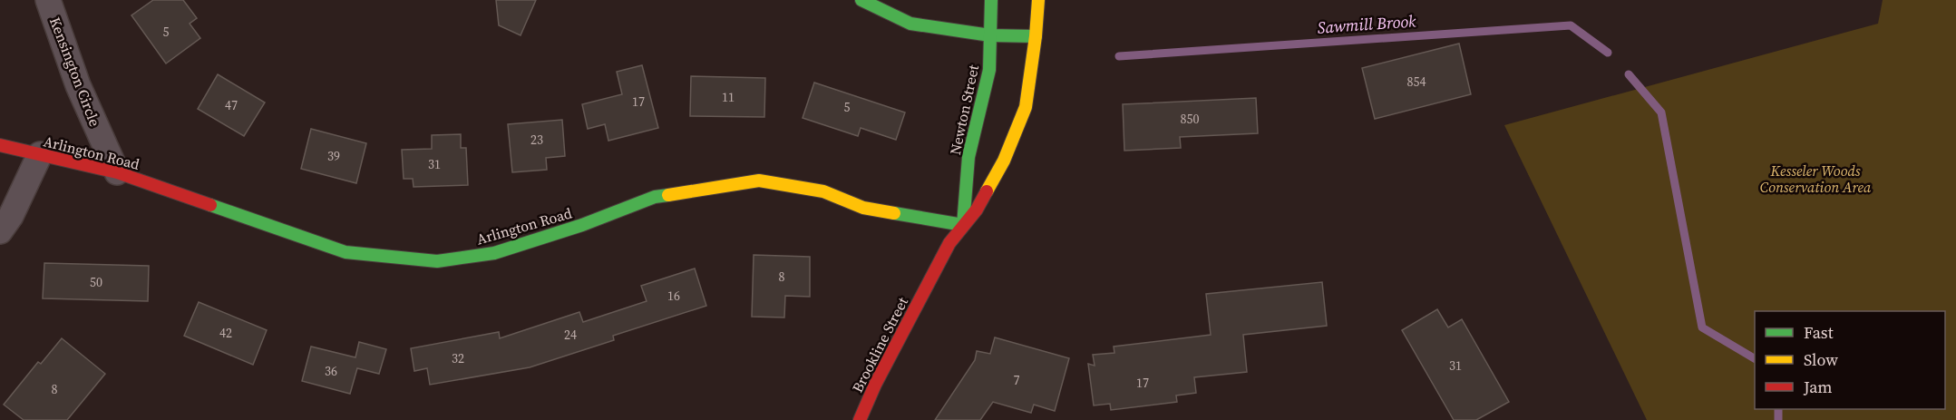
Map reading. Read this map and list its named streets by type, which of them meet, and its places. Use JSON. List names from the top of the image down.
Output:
{
  "streets": {
    "street": [
      "Kensington Circle",
      "Newton Street",
      "Arlington Road",
      "Brookline Street"
    ]
  },
  "crossings": [
    ["Kensington Circle", "Arlington Road"],
    ["Newton Street", "Arlington Road"],
    ["Newton Street", "Brookline Street"],
    ["Arlington Road", "Brookline Street"]
  ],
  "water": ["Sawmill Brook"],
  "parks": ["Kesseler Woods Conservation Area"],
  "house_numbers": [
    "5",
    "854",
    "11",
    "17",
    "47",
    "5",
    "850",
    "23",
    "39",
    "31",
    "8",
    "50",
    "16",
    "42",
    "24",
    "32",
    "31",
    "36",
    "7",
    "17",
    "8"
  ],
  "legend": ["Fast", "Slow", "Jam"]
}
